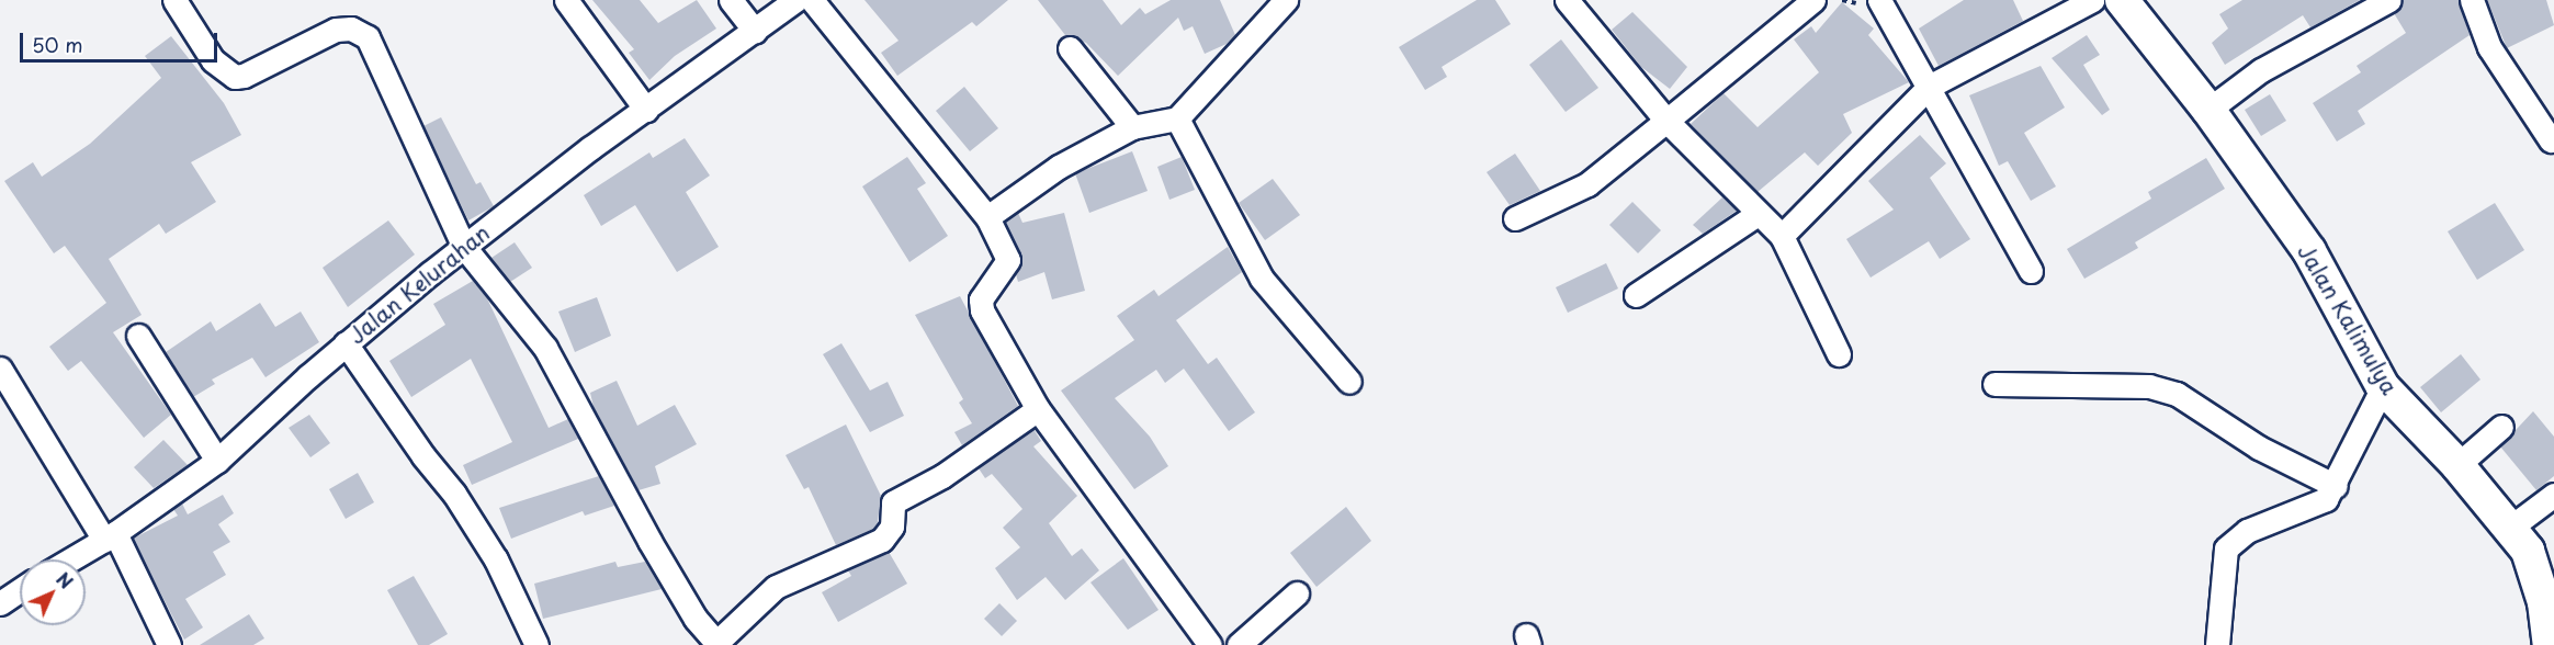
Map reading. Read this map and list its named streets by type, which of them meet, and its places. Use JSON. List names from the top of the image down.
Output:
{
  "streets": {
    "street": ["Jalan Kelurahan", "Jalan Kalimulya"]
  },
  "scale_bar": "50 m",
  "north": "top right"
}
